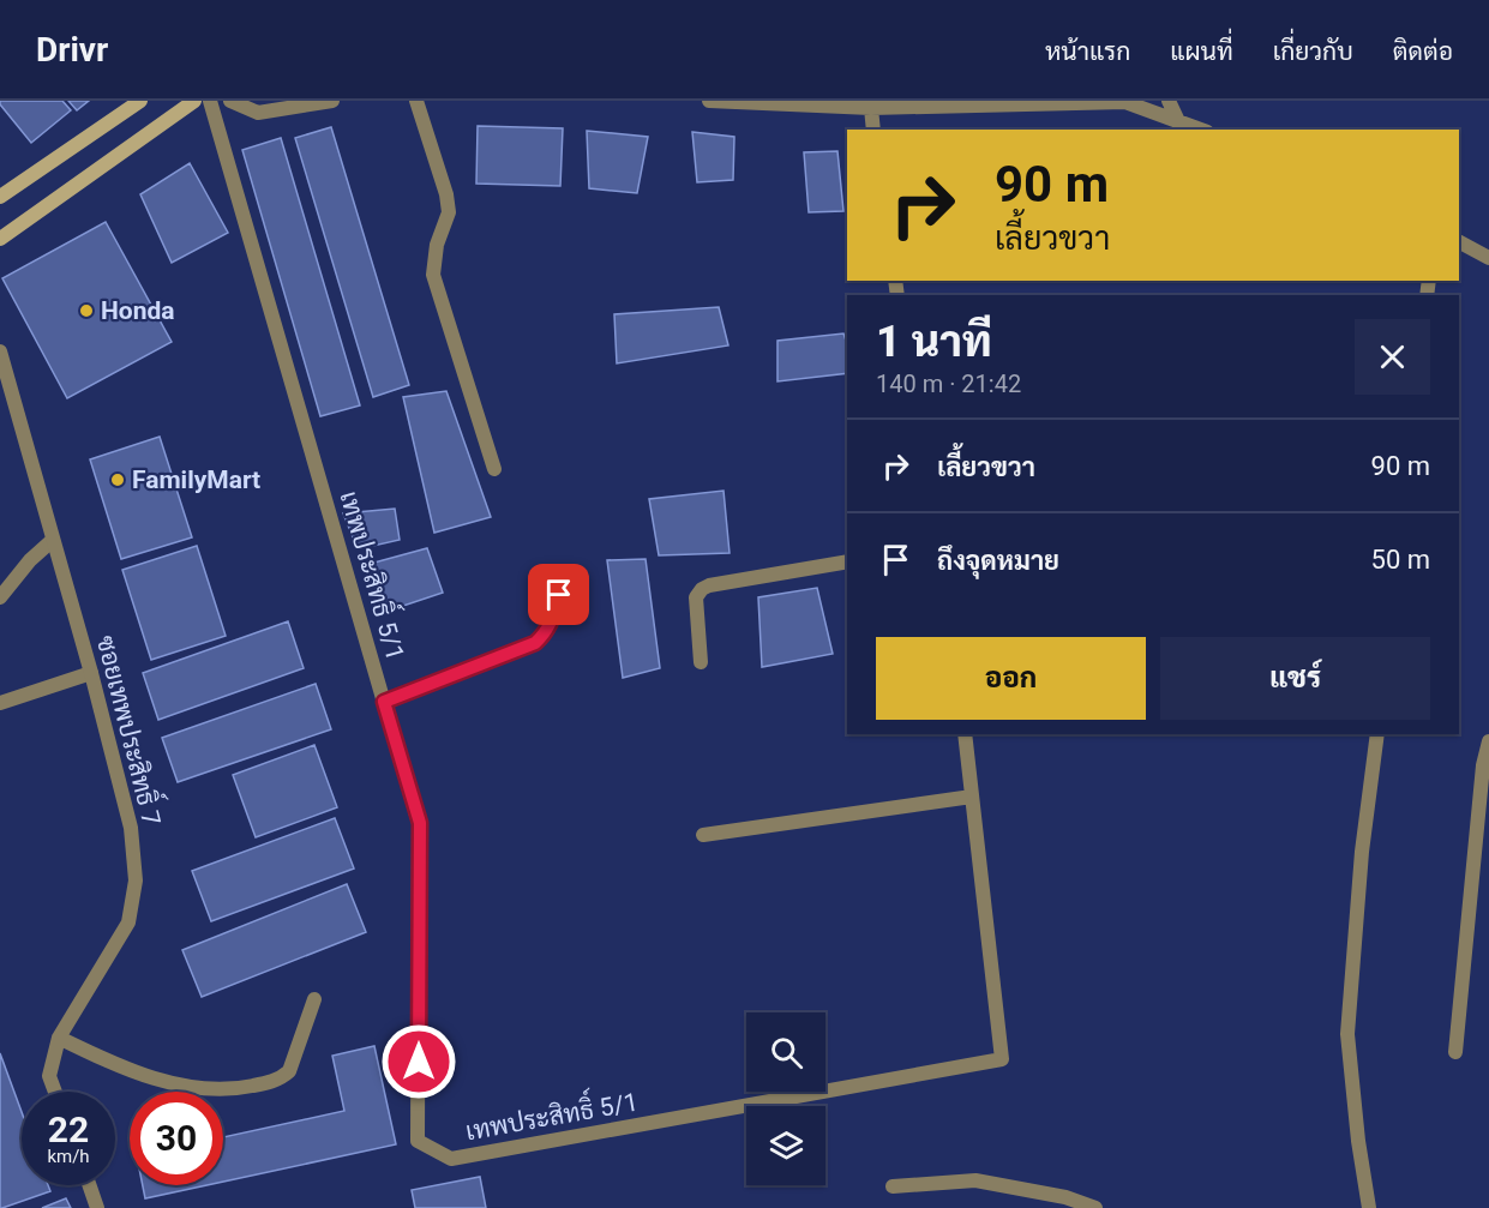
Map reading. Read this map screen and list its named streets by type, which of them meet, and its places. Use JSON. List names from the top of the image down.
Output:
{
  "streets": {
    "street": ["เทพประสิทธิ์ 5/1", "ซอยเทพประสิทธิ์ 7"]
  },
  "places": ["Honda", "FamilyMart"],
  "page": {
    "header": "Drivr",
    "nav": [
      "หน้าแรก",
      "แผนที่",
      "เกี่ยวกับ",
      "ติดต่อ"
    ],
    "turn": ["90 m", "เลี้ยวขวา"],
    "heading": ["1 นาที", "140 m · 21:42"],
    "list": [
      {
        "name": "เลี้ยวขวา",
        "value": "90 m"
      },
      {
        "name": "ถึงจุดหมาย",
        "value": "50 m"
      }
    ],
    "buttons": ["ออก", "แชร์"],
    "speed": "22 km/h",
    "limit": "30"
  }
}
